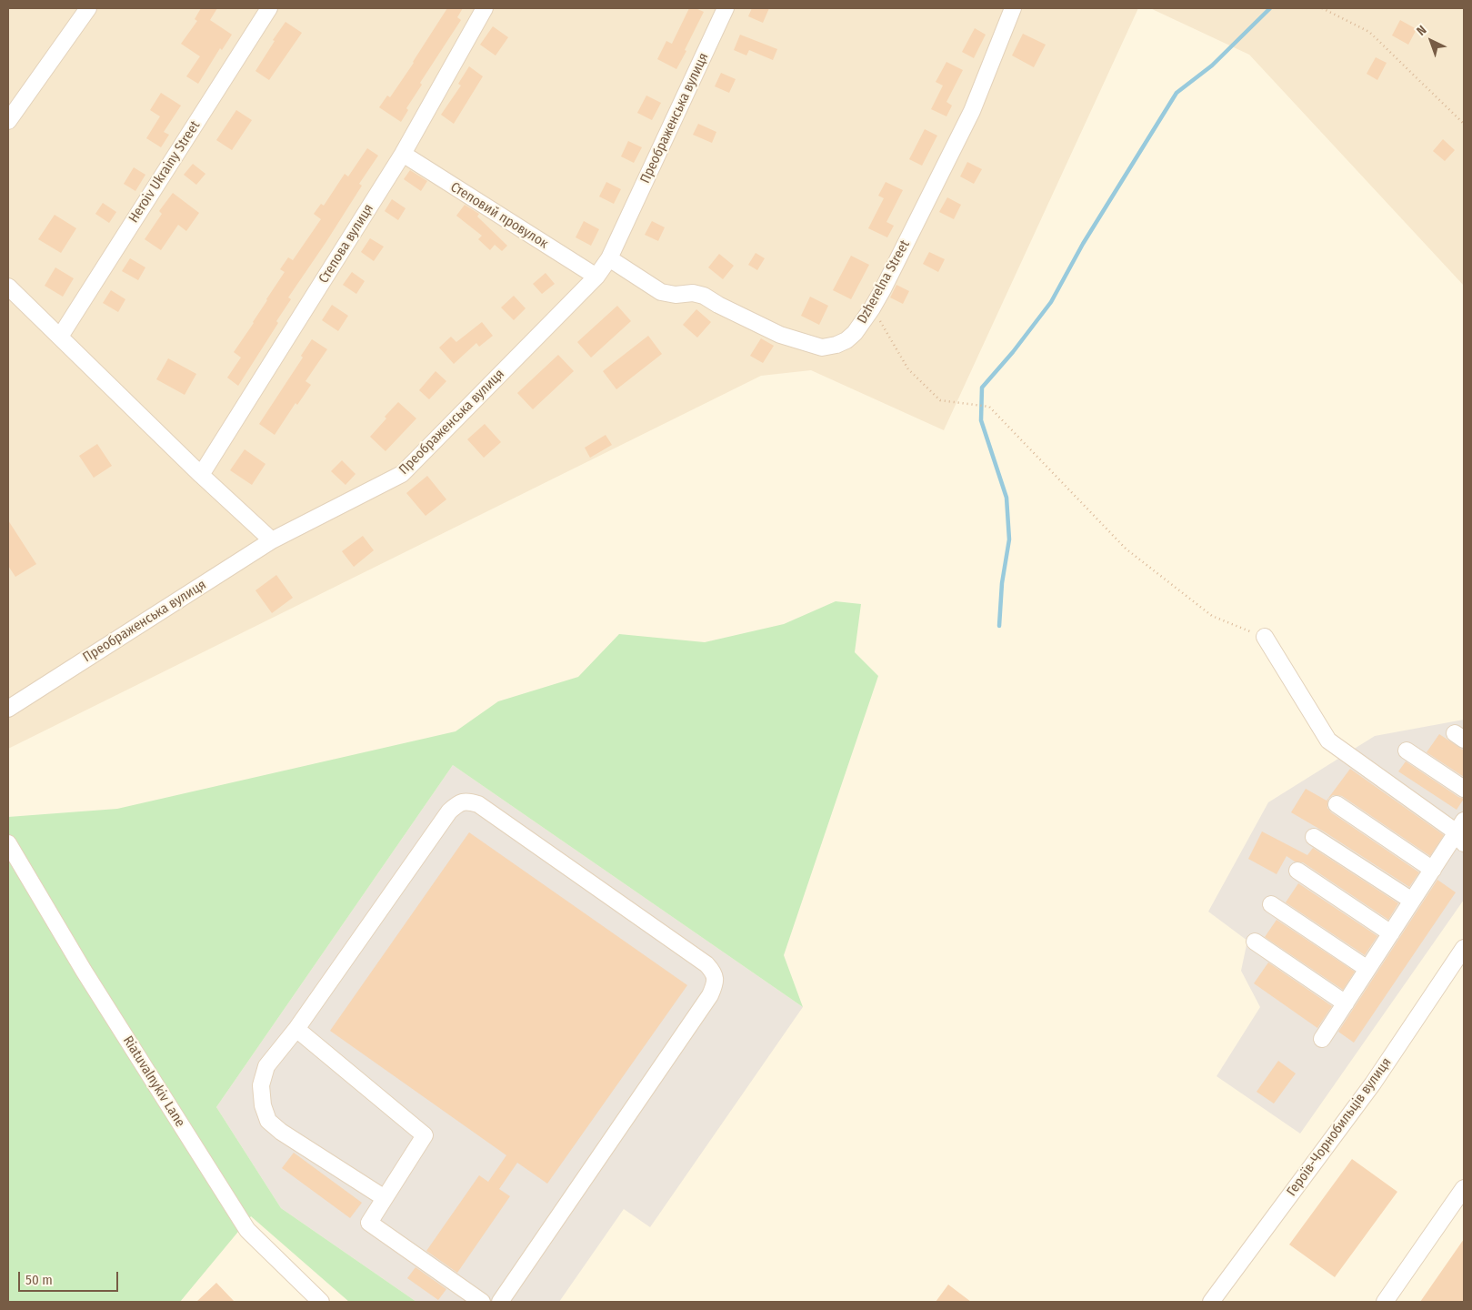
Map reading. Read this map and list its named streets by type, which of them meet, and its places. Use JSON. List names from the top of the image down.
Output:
{
  "streets": {
    "street": [
      "Преображенська вулиця",
      "Heroiv Ukrainy Street",
      "Степовий провулок",
      "Степова вулиця",
      "Dzherelna Street",
      "Riatuvalnykiv Lane",
      "Героїв-Чорнобильців вулиця"
    ]
  },
  "crossings": [
    ["Преображенська вулиця", "Степовий провулок"],
    ["Преображенська вулиця", "Dzherelna Street"],
    ["Степовий провулок", "Степова вулиця"]
  ],
  "scale_bar": "50 m",
  "north": "top left"
}
